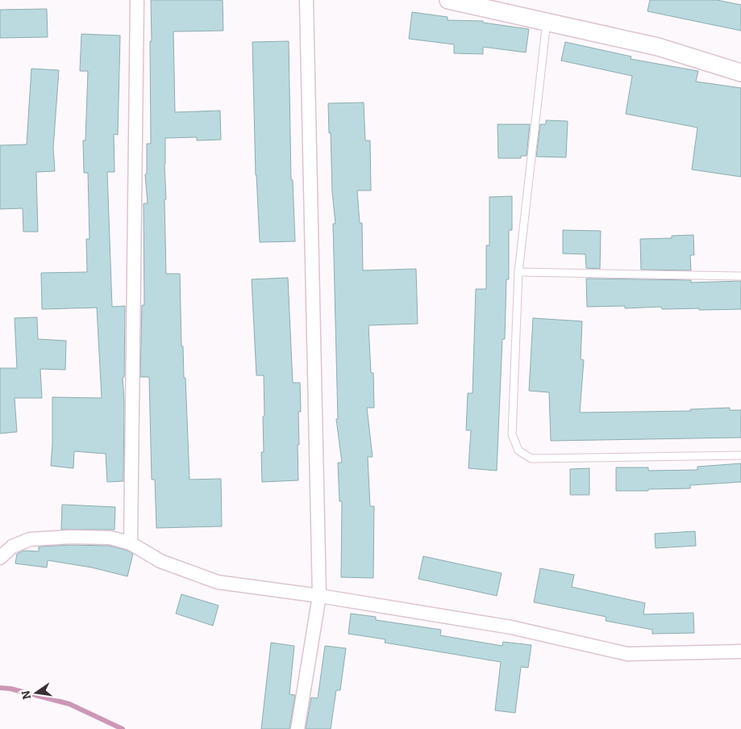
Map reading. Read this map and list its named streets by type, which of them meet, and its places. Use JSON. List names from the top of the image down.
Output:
{
  "north": "left"
}
